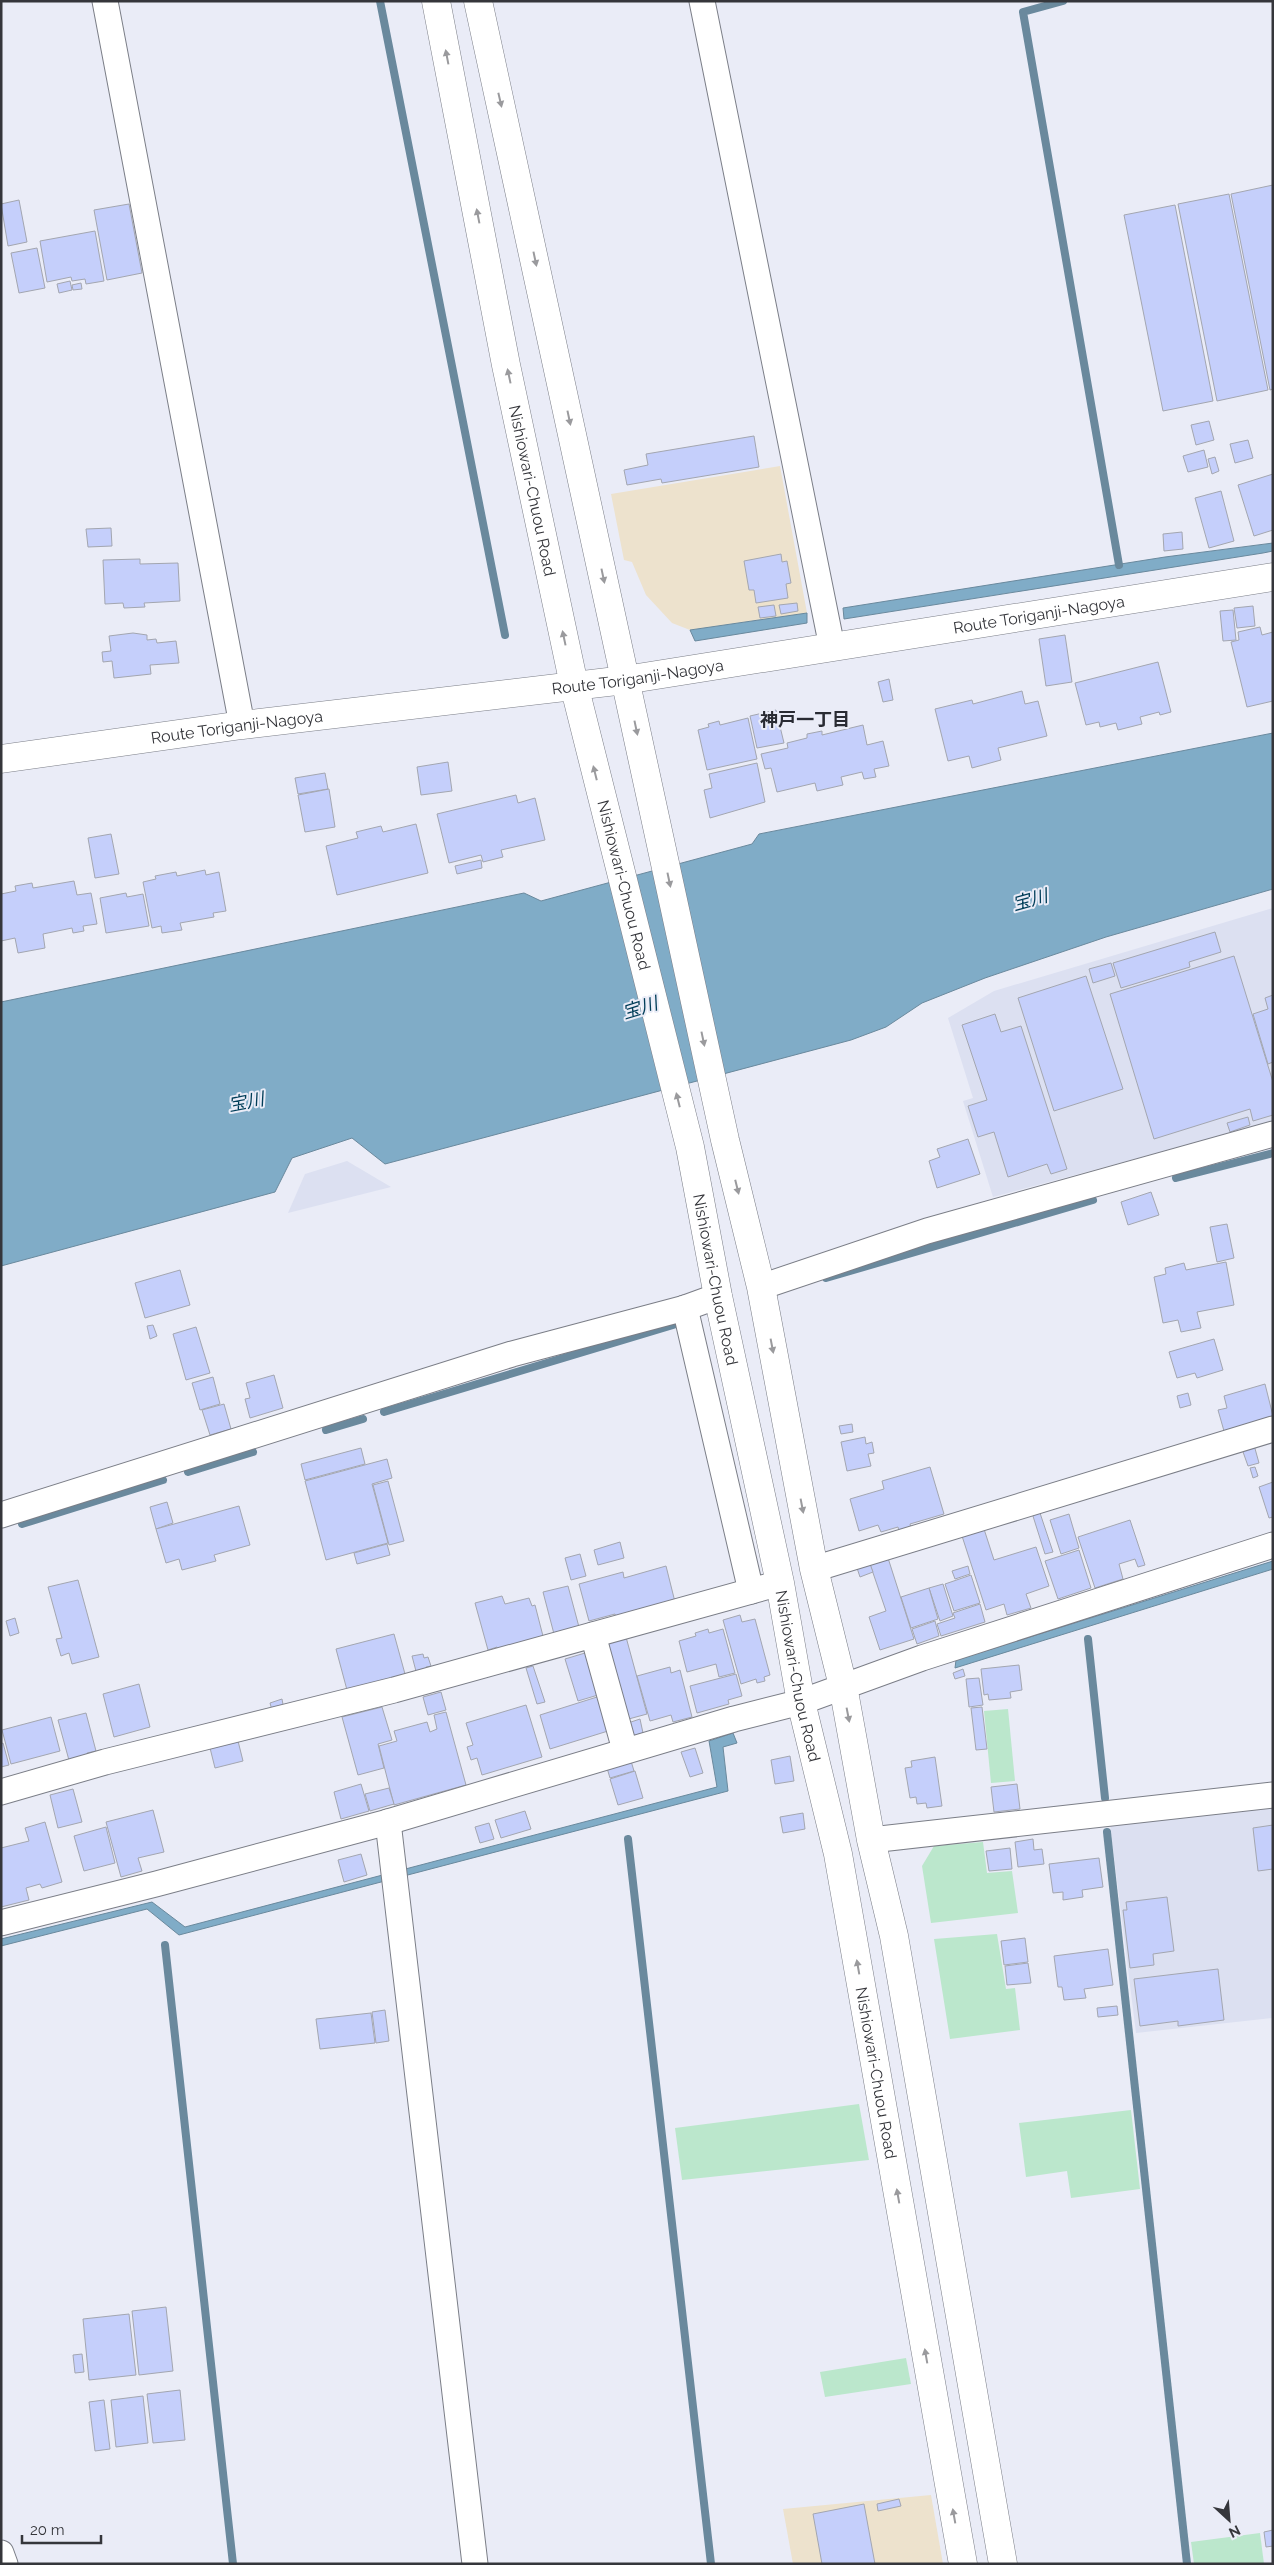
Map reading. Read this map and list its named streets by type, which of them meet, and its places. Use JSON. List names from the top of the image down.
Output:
{
  "streets": {
    "main road": ["Nishiowari-Chuou Road", "Route Toriganji-Nagoya"]
  },
  "crossings": [
    ["Nishiowari-Chuou Road", "Route Toriganji-Nagoya"]
  ],
  "districts": ["神戸一丁目"],
  "water": ["宝川"],
  "scale_bar": "20 m",
  "north": "bottom right"
}
